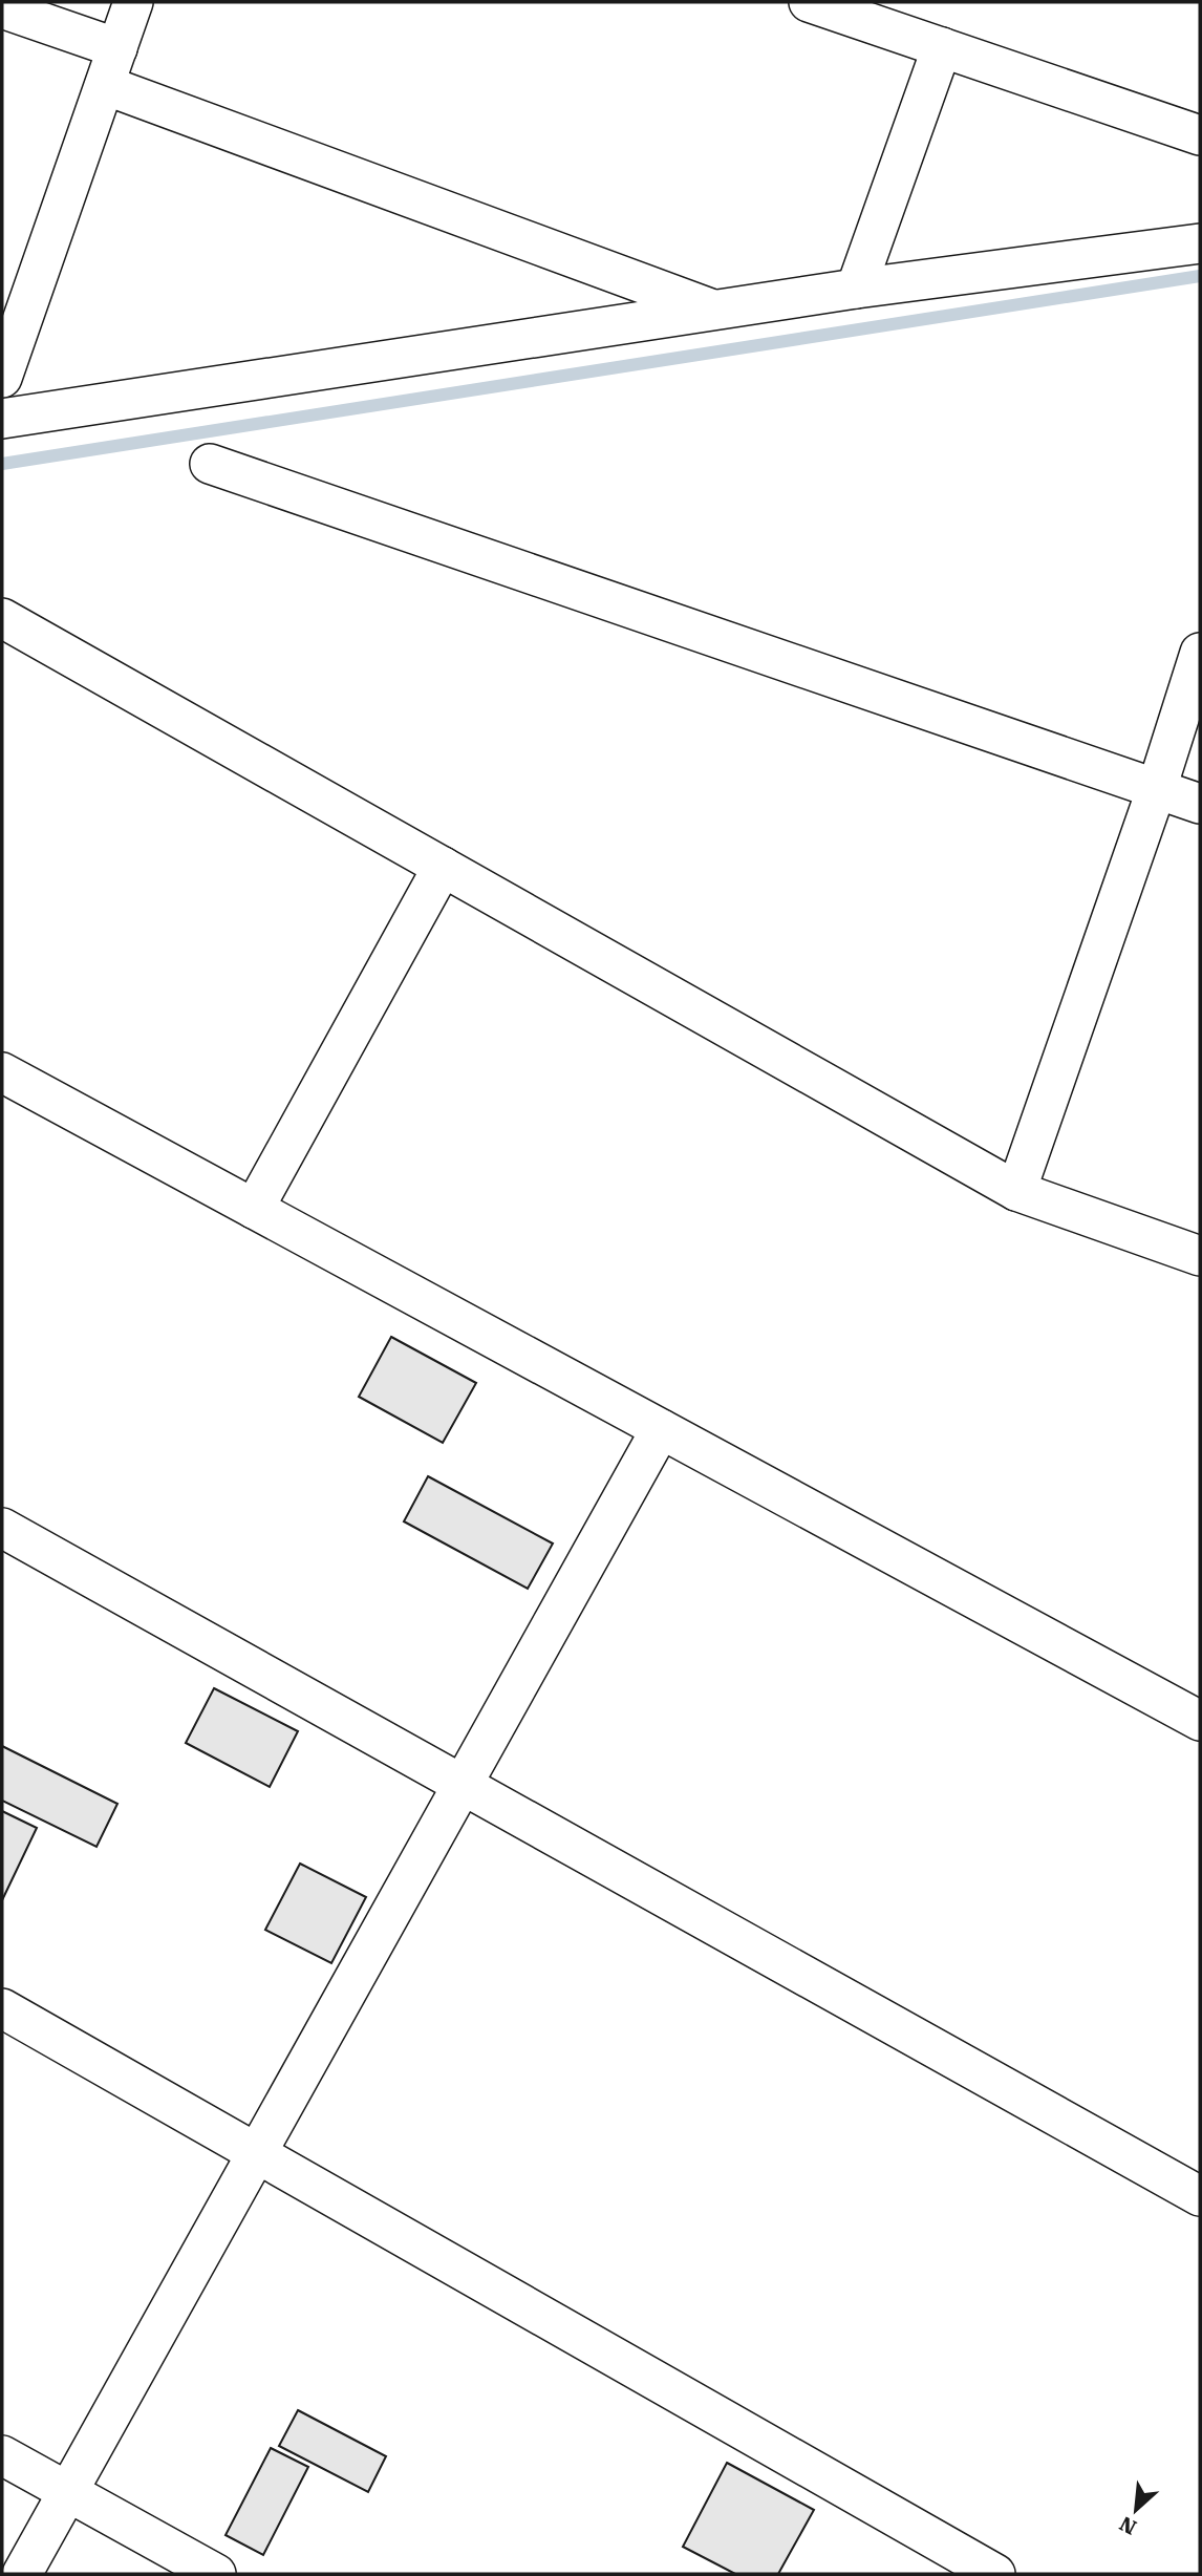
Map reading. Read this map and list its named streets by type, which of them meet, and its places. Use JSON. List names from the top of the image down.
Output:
{
  "north": "bottom left"
}
